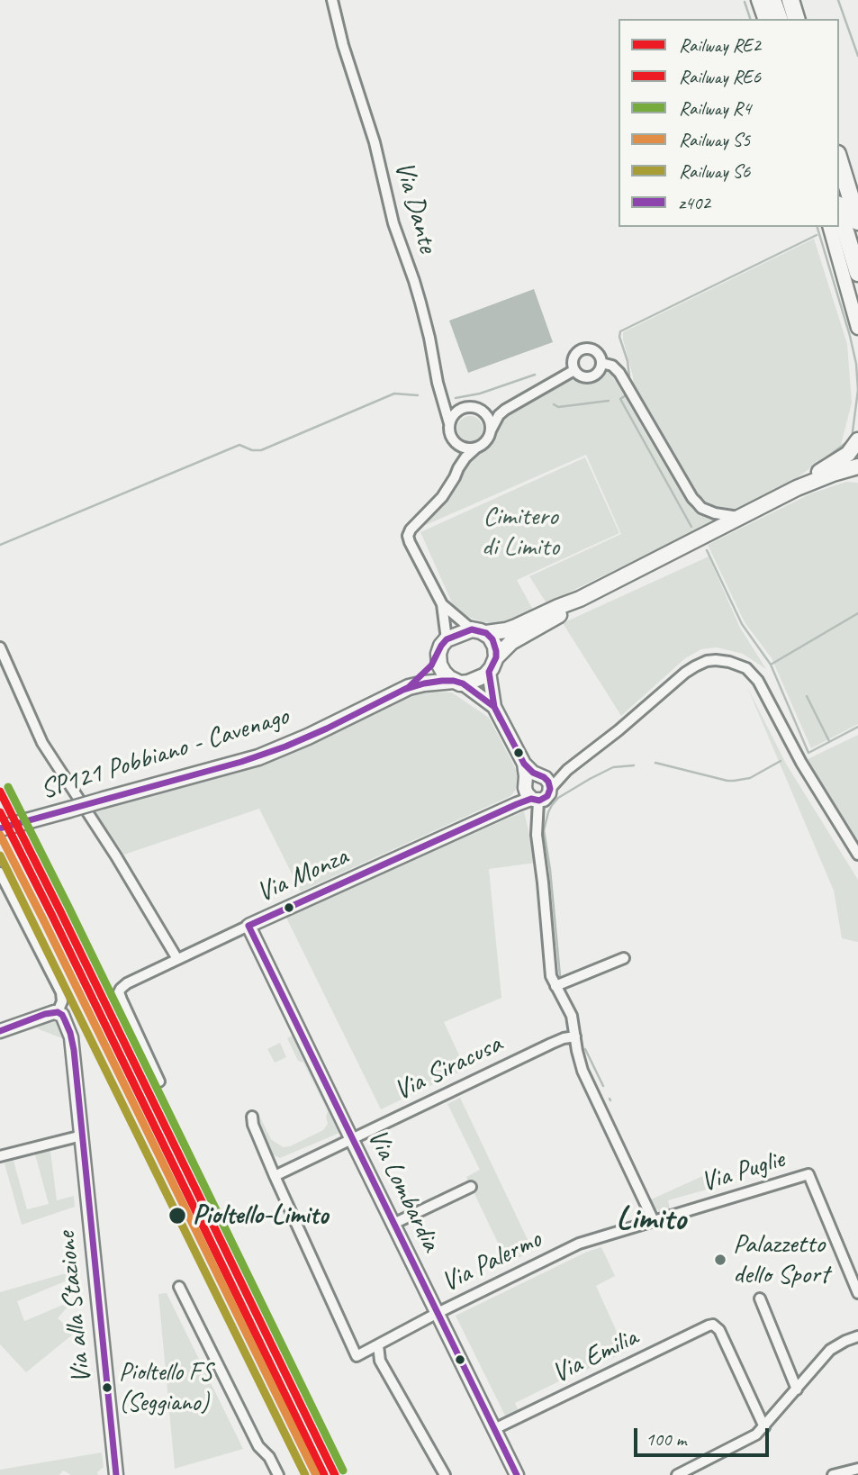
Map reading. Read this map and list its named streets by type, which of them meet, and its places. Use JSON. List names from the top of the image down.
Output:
{
  "streets": {
    "main road": ["SP121 Pobbiano - Cavenago"],
    "street": [
      "Via Dante",
      "Via Monza",
      "Via Siracusa",
      "Via Puglie",
      "Via Lombardia",
      "Via Palermo",
      "Via alla Stazione",
      "Via Emilia"
    ]
  },
  "crossings": [
    ["Via Monza", "Via Lombardia"],
    ["Via Siracusa", "Via Lombardia"],
    ["Via Siracusa", "Via Palermo"],
    ["Via Puglie", "Via Palermo"],
    ["Via Lombardia", "Via Palermo"],
    ["Via Lombardia", "Via Emilia"]
  ],
  "districts": ["Limito"],
  "parks": ["Cimitero di Limito"],
  "places": ["Pioltello-Limito", "Palazzetto dello Sport", "Pioltello FS (Seggiano)"],
  "lines": [
    "transit line z402",
    "rail line R4",
    "rail line RE2",
    "rail line RE6",
    "rail line S5",
    "rail line S6"
  ],
  "legend": [
    "Railway RE2",
    "Railway RE6",
    "Railway R4",
    "Railway S5",
    "Railway S6",
    "z402"
  ],
  "scale_bar": "100 m"
}
